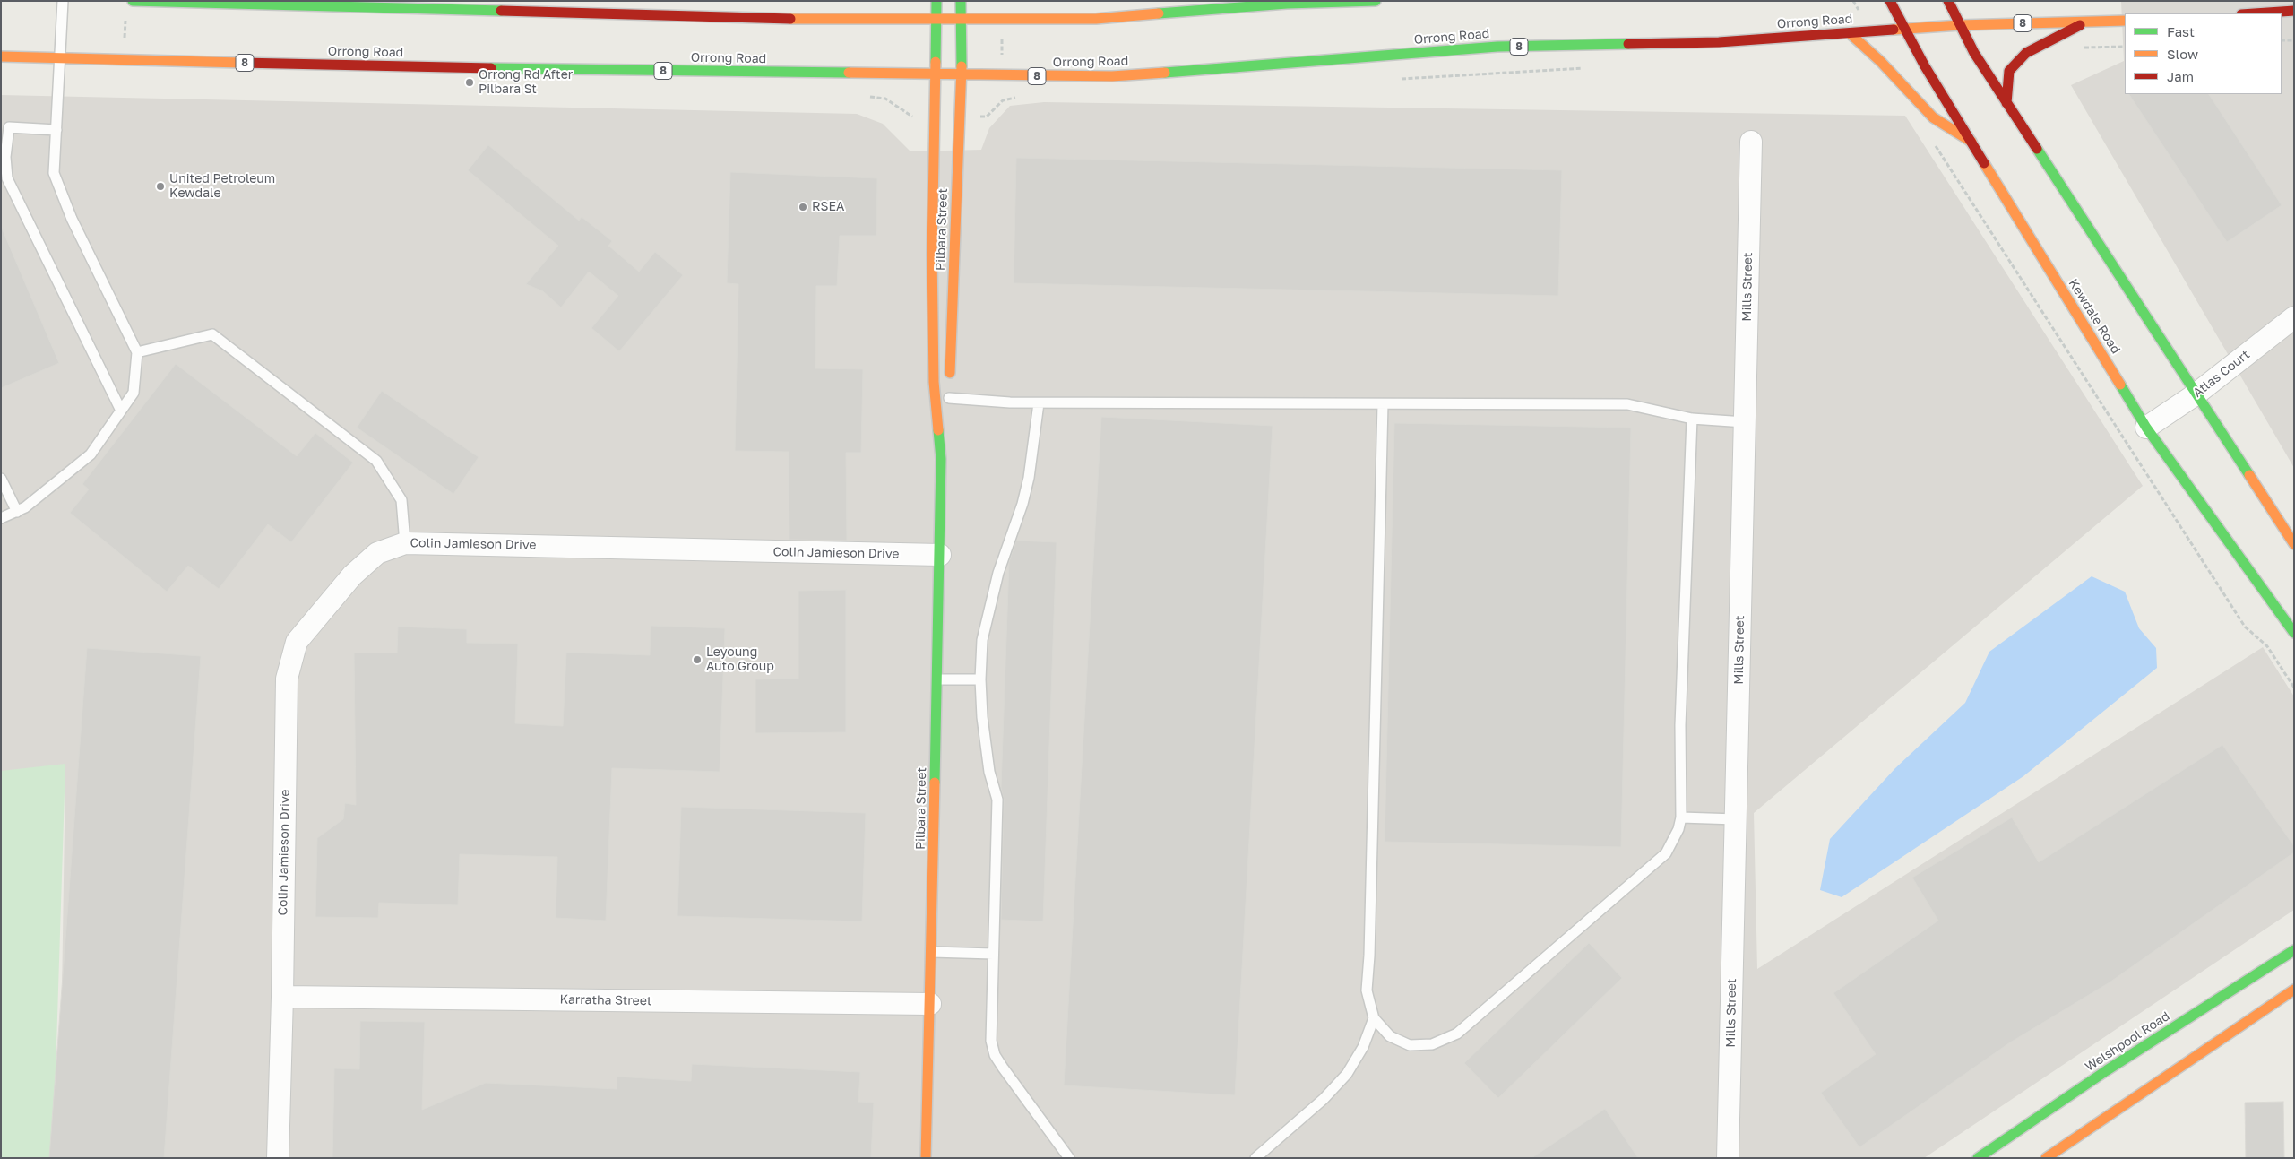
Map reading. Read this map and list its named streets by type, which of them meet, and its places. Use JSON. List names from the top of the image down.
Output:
{
  "streets": {
    "main road": [
      "Orrong Road",
      "8",
      "Pilbara Street",
      "Kewdale Road",
      "Welshpool Road"
    ],
    "street": [
      "Mills Street",
      "Atlas Court",
      "Colin Jamieson Drive",
      "Karratha Street"
    ]
  },
  "crossings": [
    ["Orrong Road", "Pilbara Street"],
    ["Orrong Road", "Kewdale Road"],
    ["Pilbara Street", "Colin Jamieson Drive"],
    ["Pilbara Street", "Karratha Street"],
    ["Kewdale Road", "Atlas Court"],
    ["Colin Jamieson Drive", "Karratha Street"]
  ],
  "places": [
    "Orrong Rd After Pilbara St",
    "United Petroleum Kewdale",
    "RSEA",
    "Leyoung Auto Group"
  ],
  "legend": ["Fast", "Slow", "Jam"]
}
